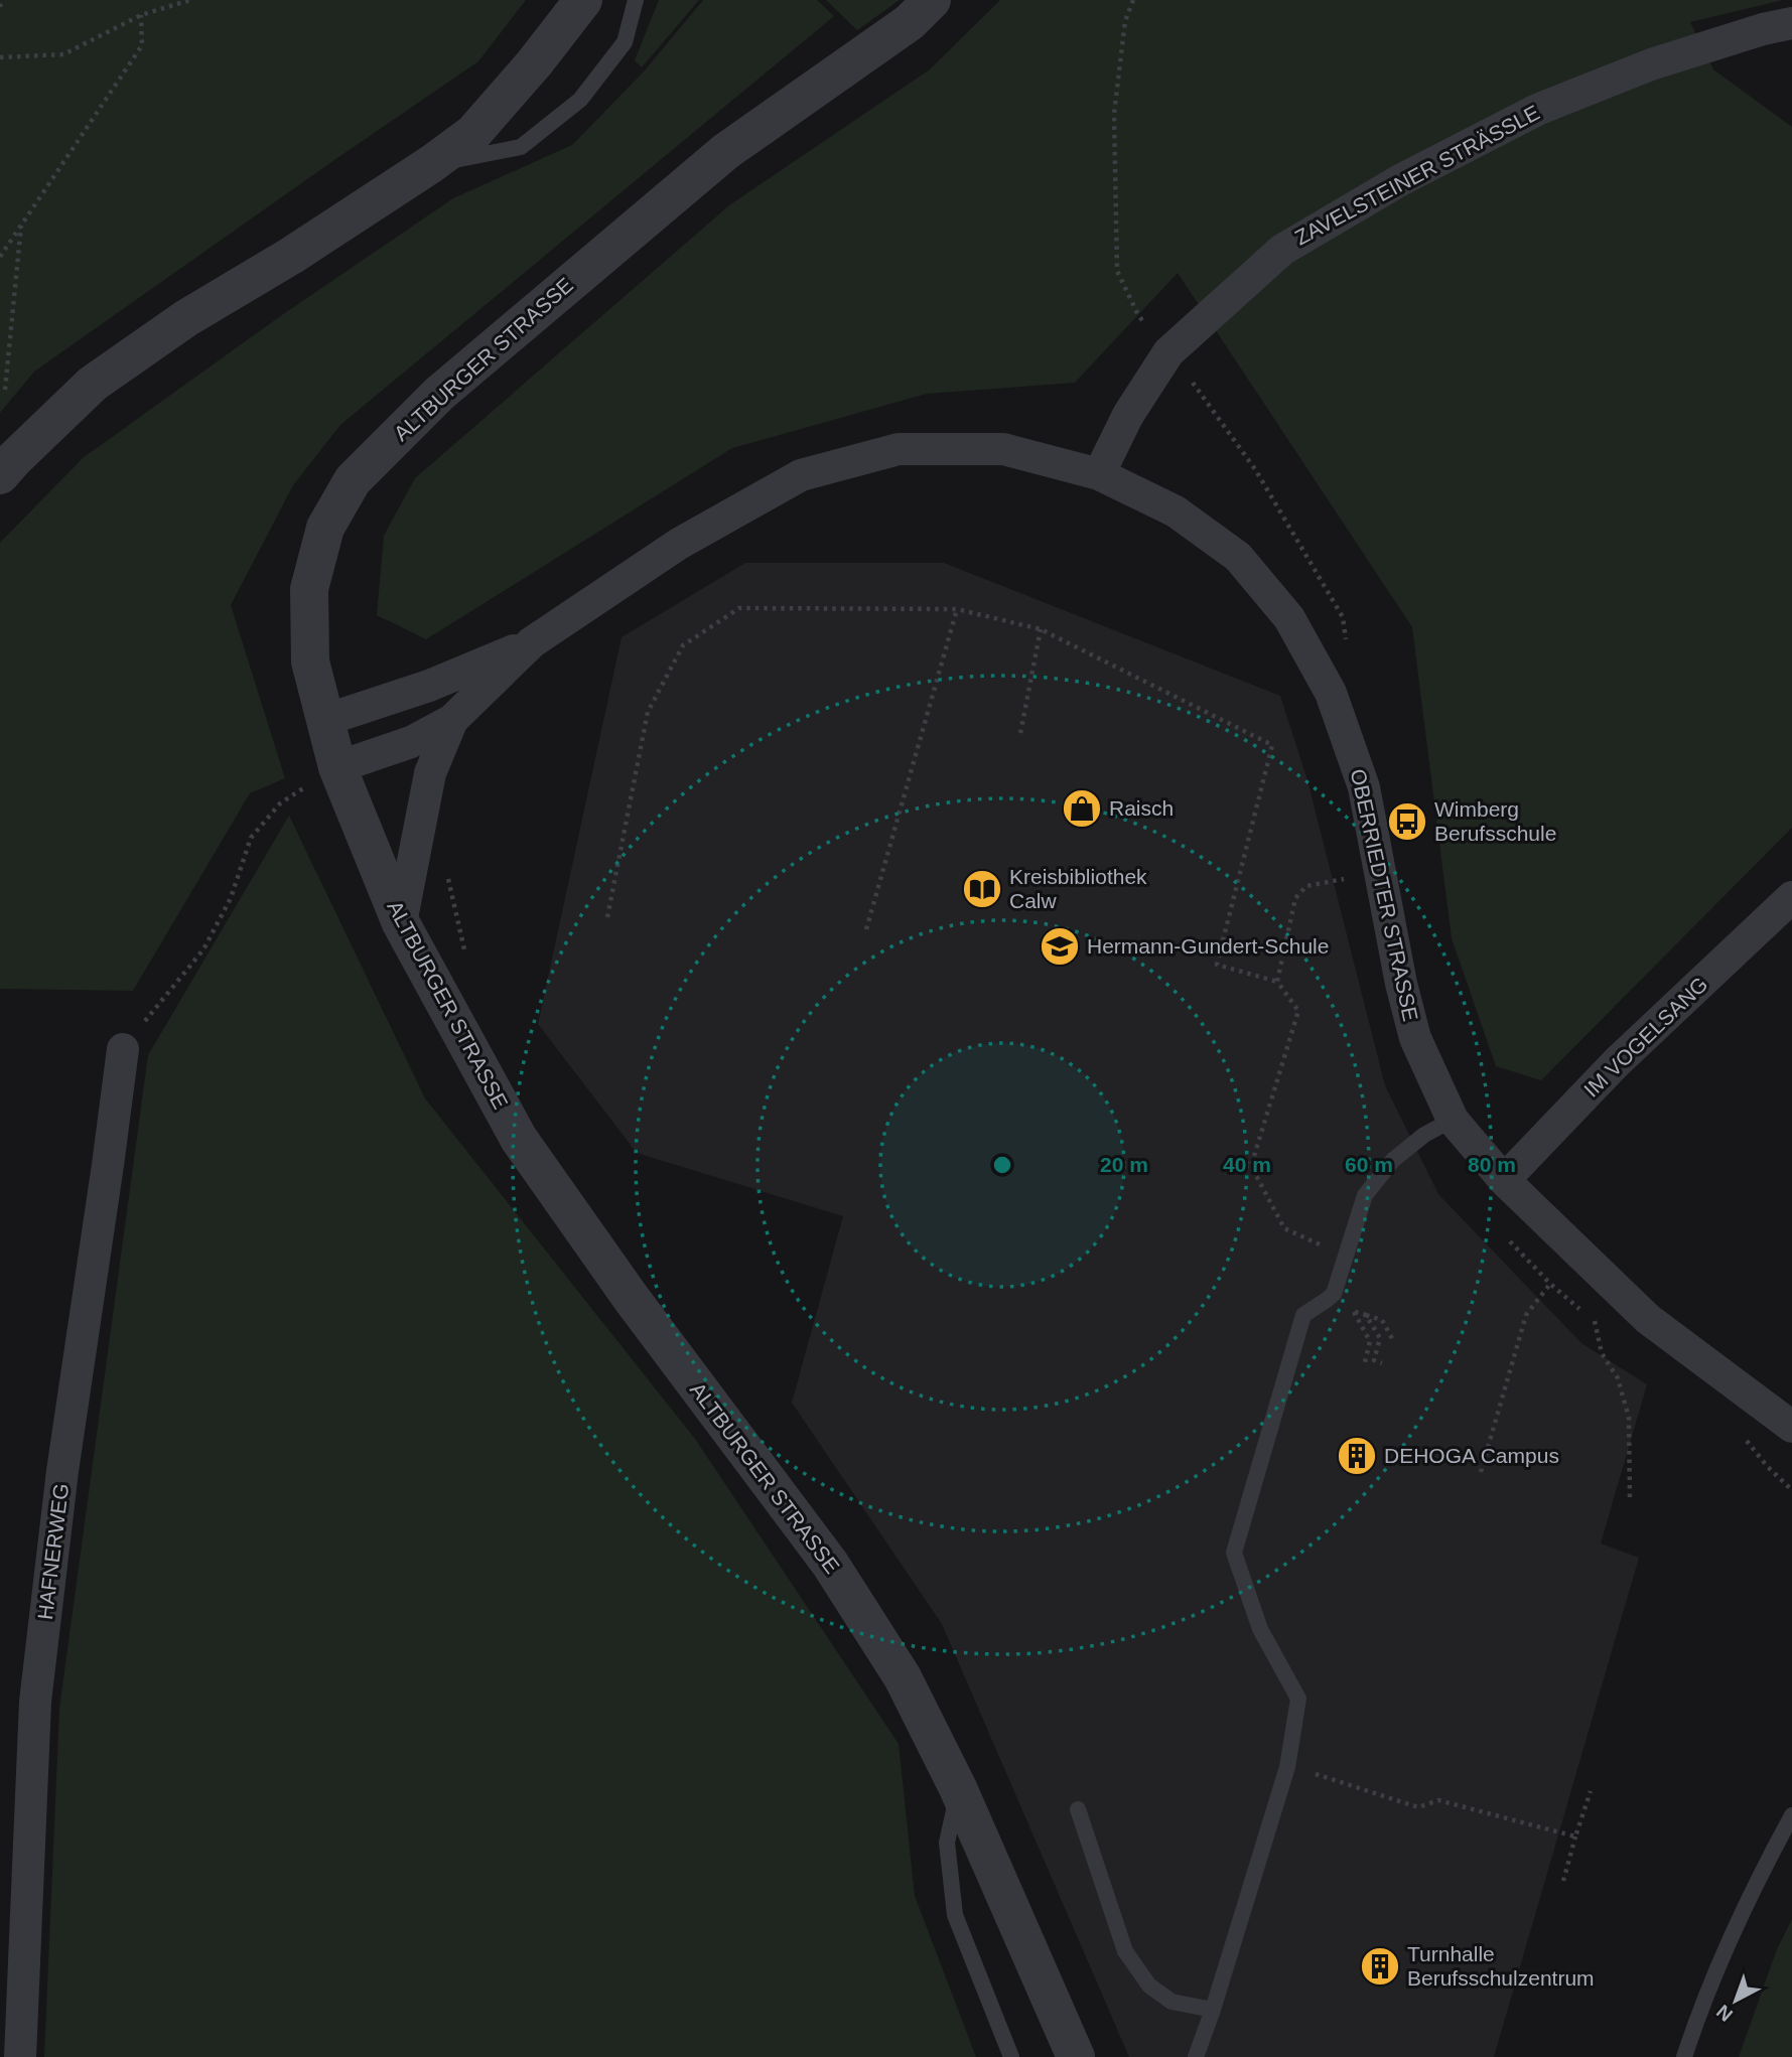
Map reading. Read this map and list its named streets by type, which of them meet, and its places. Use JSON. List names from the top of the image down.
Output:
{
  "streets": {
    "street": [
      "ZAVELSTEINER STRÄSSLE",
      "ALTBURGER STRASSE",
      "OBERRIEDTER STRASSE",
      "IM VOGELSANG",
      "HAFNERWEG"
    ]
  },
  "crossings": [
    ["ZAVELSTEINER STRÄSSLE", "OBERRIEDTER STRASSE"],
    ["ALTBURGER STRASSE", "OBERRIEDTER STRASSE"],
    ["OBERRIEDTER STRASSE", "IM VOGELSANG"]
  ],
  "places": {
    "shop": ["Raisch"],
    "bus stop": ["Wimberg Berufsschule"],
    "library": ["Kreisbibliothek Calw"],
    "school or university": ["Hermann-Gundert-Schule"],
    "building": ["DEHOGA Campus", "Turnhalle Berufsschulzentrum"]
  },
  "north": "bottom left",
  "rings": [
    "20 m",
    "40 m",
    "60 m",
    "80 m"
  ]
}
